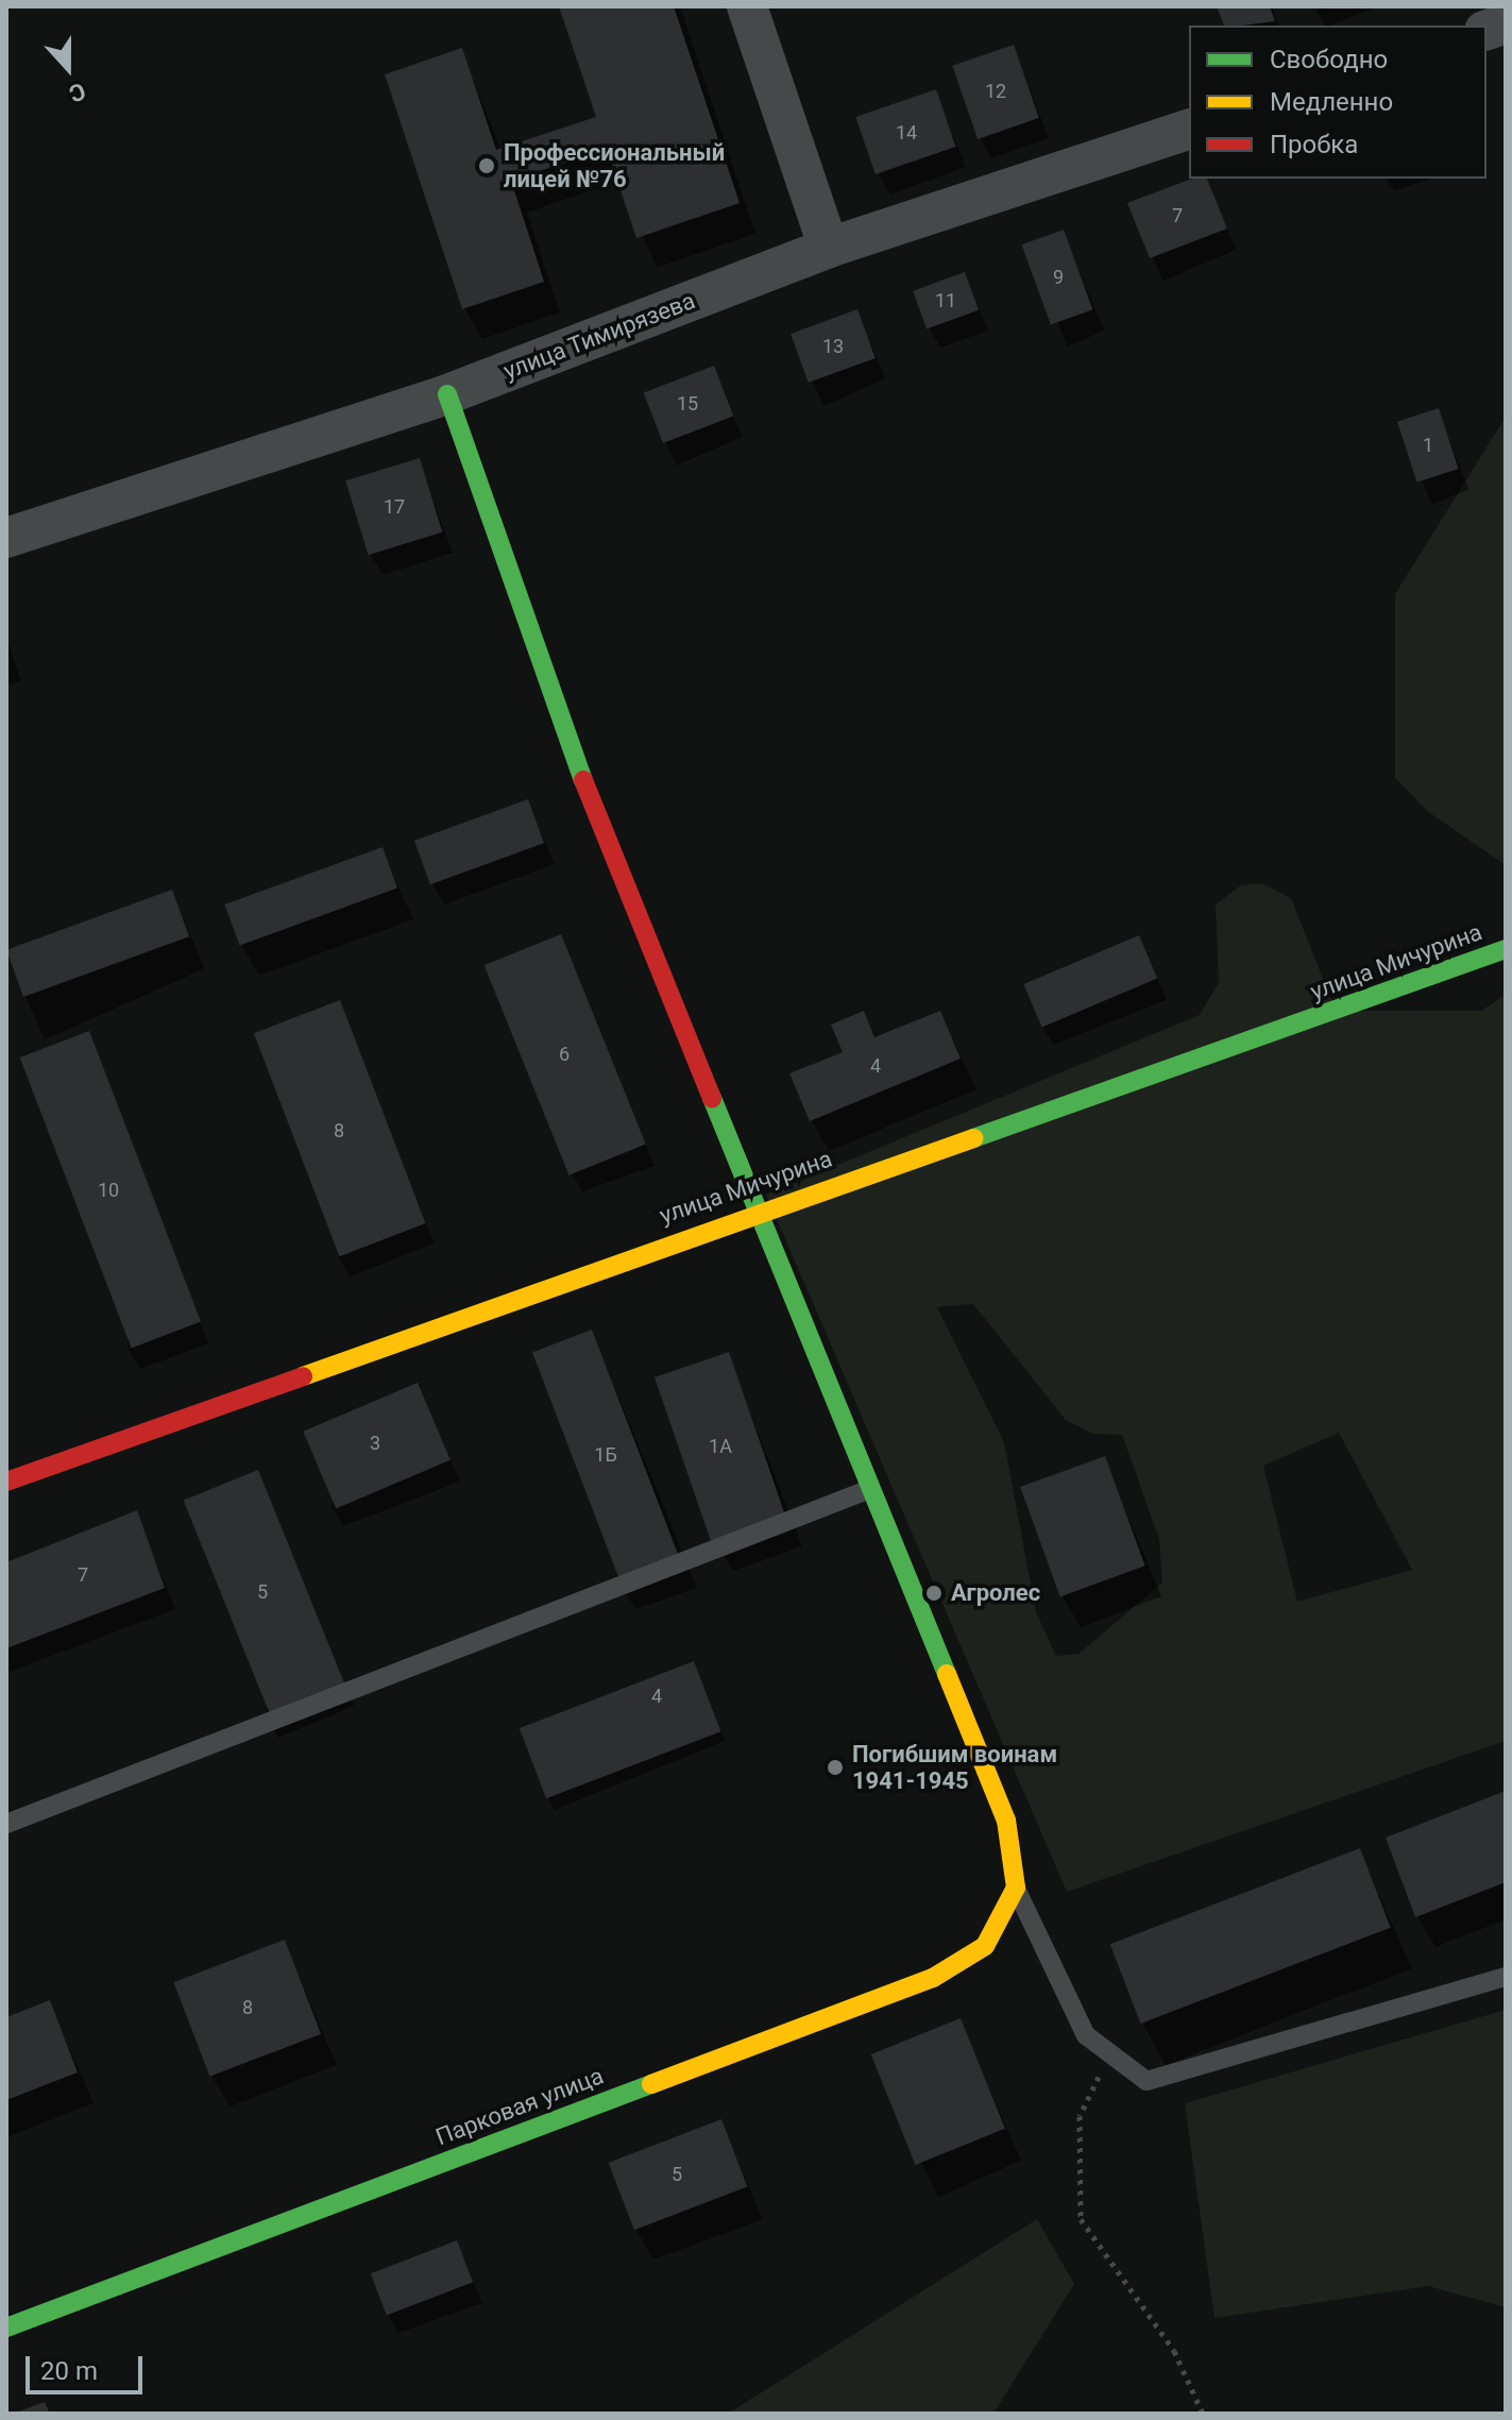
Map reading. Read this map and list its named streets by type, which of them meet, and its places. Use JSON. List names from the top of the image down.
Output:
{
  "streets": {
    "street": ["улица Тимирязева", "улица Мичурина", "Парковая улица"]
  },
  "places": ["Профессиональный лицей №76", "Агролес", "Погибшим воинам 1941-1945"],
  "house_numbers": [
    "12",
    "14",
    "7",
    "9",
    "11",
    "13",
    "15",
    "1",
    "17",
    "6",
    "4",
    "8",
    "10",
    "3",
    "1А",
    "1Б",
    "7",
    "5",
    "4",
    "8",
    "5"
  ],
  "legend": ["Свободно", "Медленно", "Пробка"],
  "scale_bar": "20 m",
  "north": "bottom"
}
